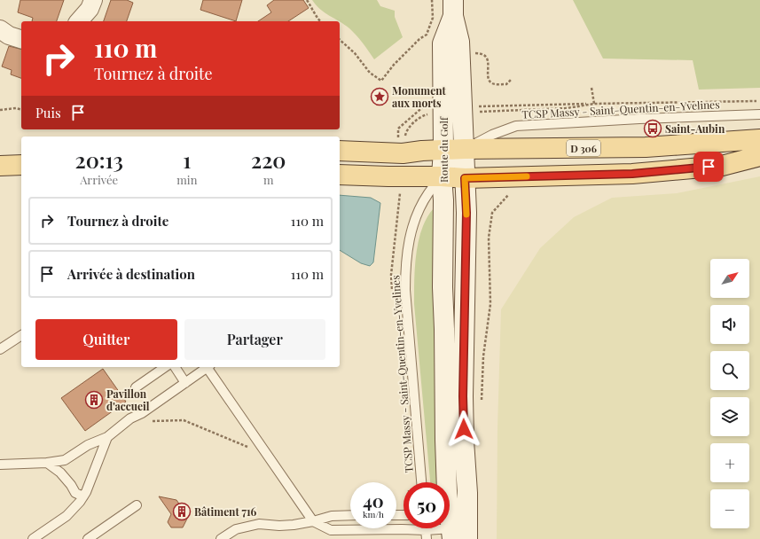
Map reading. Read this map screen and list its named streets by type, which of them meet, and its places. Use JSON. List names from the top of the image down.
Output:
{
  "streets": {
    "main road": ["D 306", "Route du Golf"],
    "lane": ["TCSP Massy - Saint-Quentin-en-Yvelines"]
  },
  "crossings": [
    ["TCSP Massy - Saint-Quentin-en-Yvelines", "D 306"],
    ["TCSP Massy - Saint-Quentin-en-Yvelines", "Route du Golf"],
    ["D 306", "Route du Golf"]
  ],
  "places": {
    "place": ["Monument aux morts"],
    "bus stop": ["Saint-Aubin"],
    "building": ["Pavillon d'accueil", "Bâtiment 716"]
  },
  "north": "top right",
  "page": {
    "turn": ["110 m", "Tournez à droite"],
    "then": "Puis",
    "eta": [
      "20:13",
      "Arrivée",
      "1",
      "min",
      "220",
      "m"
    ],
    "list": [
      {
        "name": "Tournez à droite",
        "value": "110 m"
      },
      {
        "name": "Arrivée à destination",
        "value": "110 m"
      }
    ],
    "map_buttons": ["+", "−"],
    "buttons": ["Quitter", "Partager"],
    "speed": "40 km/h",
    "limit": "50"
  }
}
